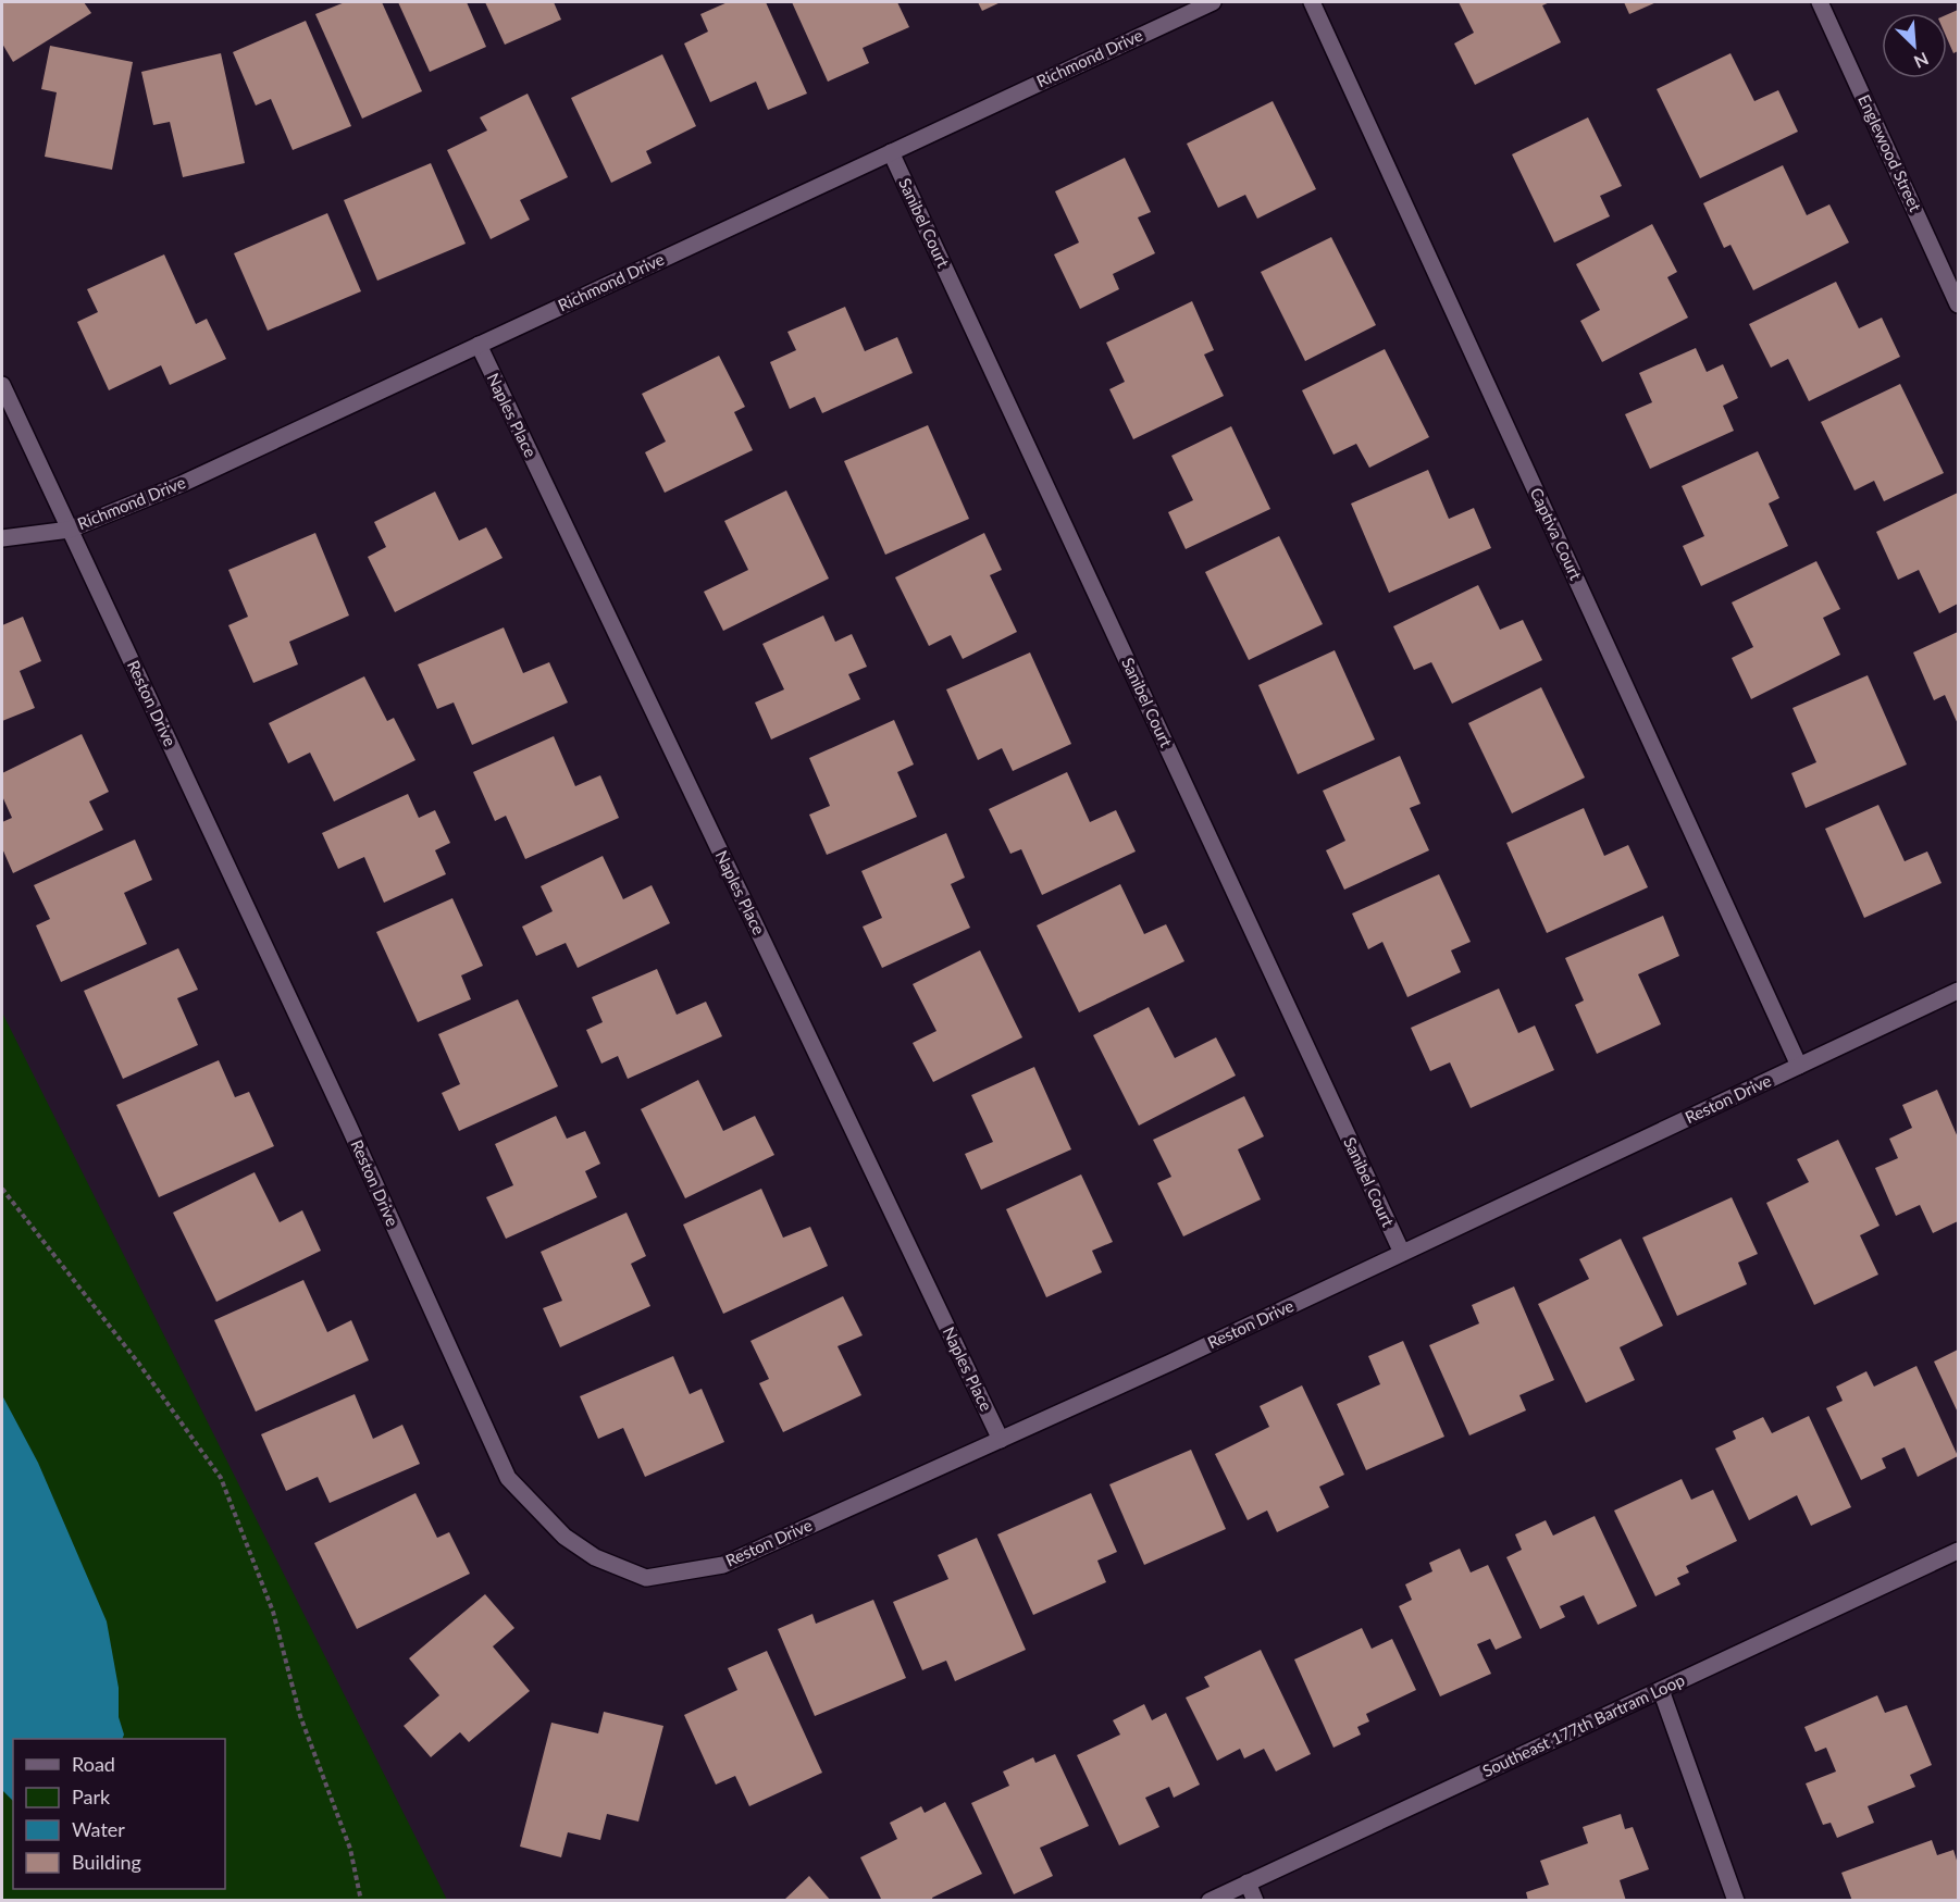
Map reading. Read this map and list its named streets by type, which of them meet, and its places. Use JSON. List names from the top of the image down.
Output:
{
  "streets": {
    "street": [
      "Richmond Drive",
      "Englewood Street",
      "Sanibel Court",
      "Naples Place",
      "Captiva Court",
      "Reston Drive",
      "Southeast 177th Bartram Loop"
    ]
  },
  "crossings": [
    ["Richmond Drive", "Sanibel Court"],
    ["Richmond Drive", "Naples Place"],
    ["Richmond Drive", "Reston Drive"],
    ["Sanibel Court", "Reston Drive"],
    ["Naples Place", "Reston Drive"],
    ["Captiva Court", "Reston Drive"]
  ],
  "legend": [
    "Road",
    "Park",
    "Water",
    "Building"
  ],
  "north": "bottom right"
}
